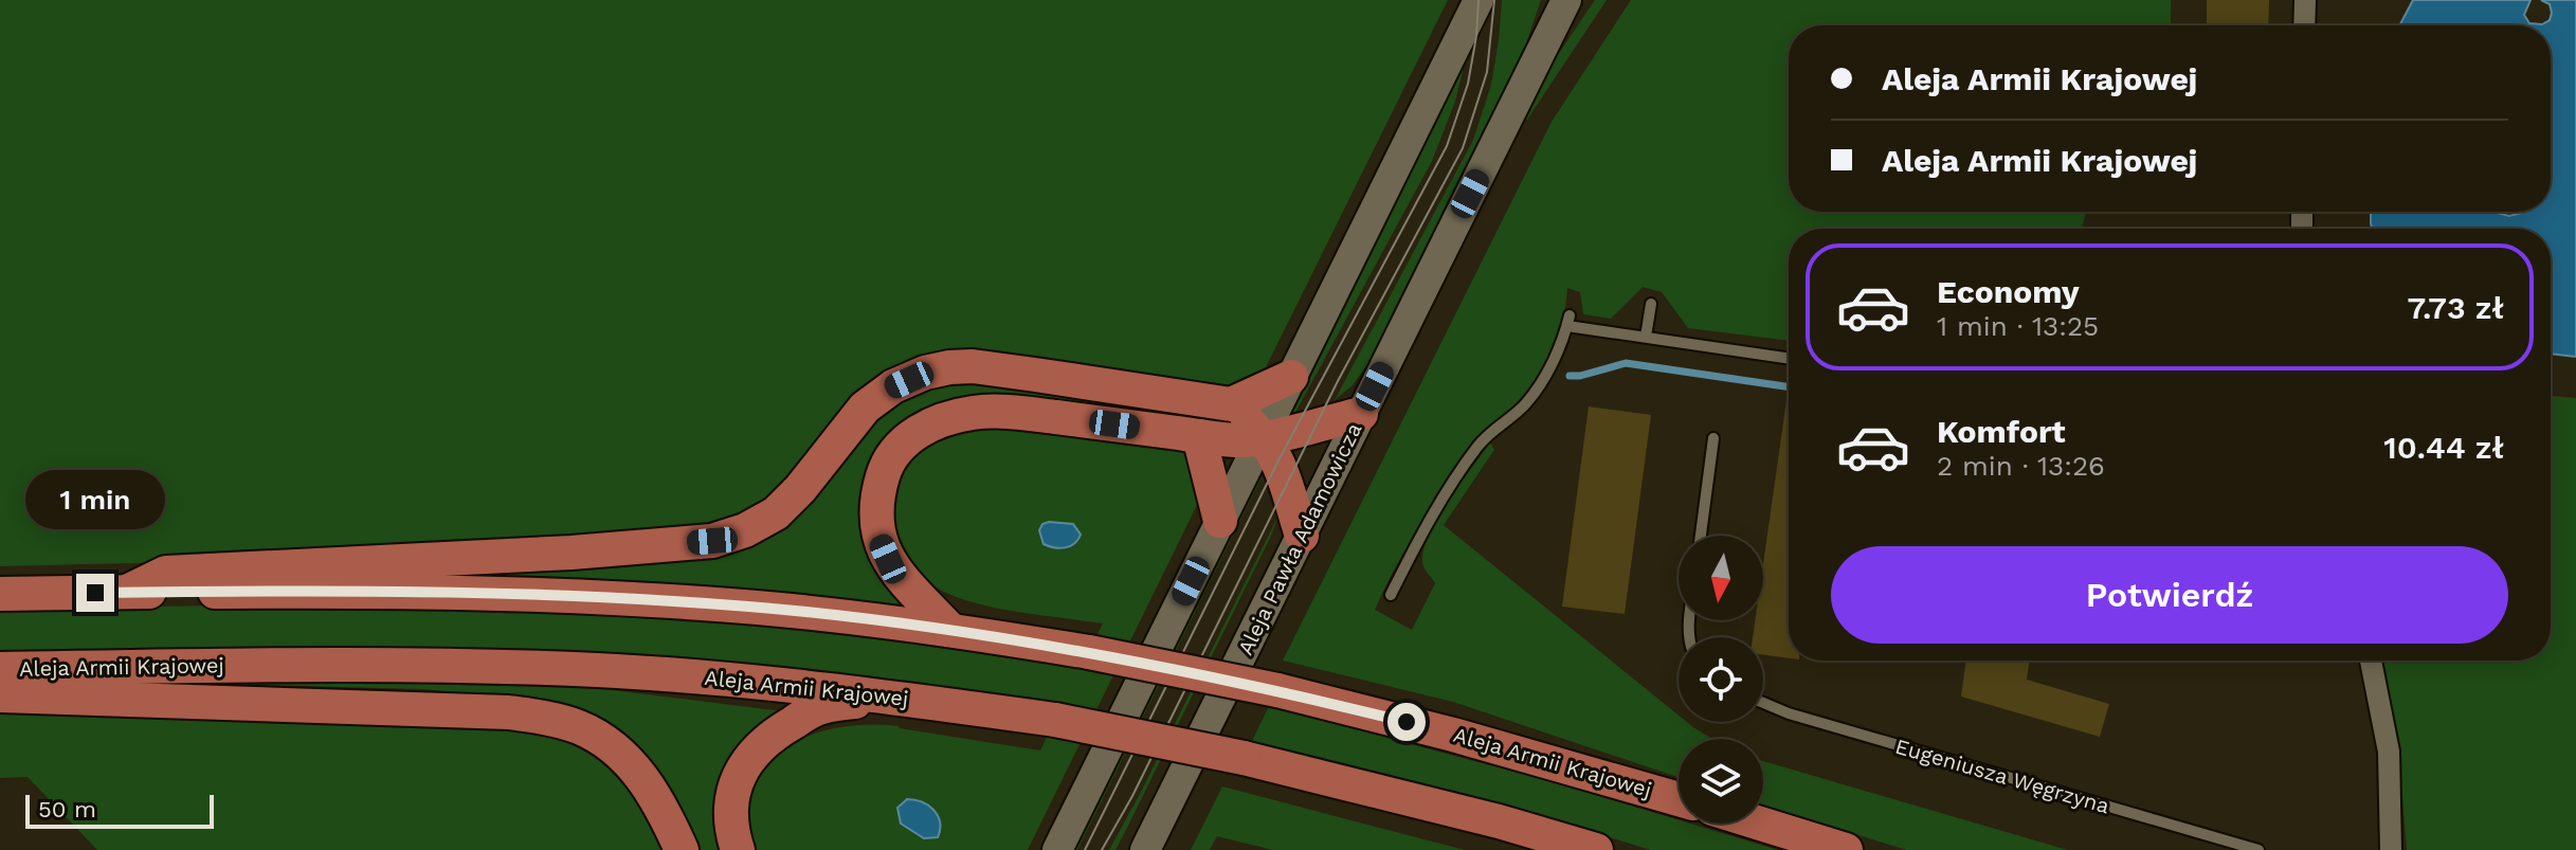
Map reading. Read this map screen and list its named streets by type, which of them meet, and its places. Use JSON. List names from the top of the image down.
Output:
{
  "streets": {
    "main road": ["Aleja Pawła Adamowicza", "Aleja Armii Krajowej"],
    "lane": ["Eugeniusza Węgrzyna"]
  },
  "scale_bar": "50 m",
  "north": "bottom",
  "page": {
    "banner": ["Aleja Armii Krajowej", "Aleja Armii Krajowej"],
    "list": [
      {
        "name": "Economy",
        "note": "1 min · 13:25",
        "value": "7.73 zł"
      },
      {
        "name": "Komfort",
        "note": "2 min · 13:26",
        "value": "10.44 zł"
      }
    ],
    "bubble": "1 min",
    "buttons": "Potwierdź",
    "scale": "50 m"
  }
}
